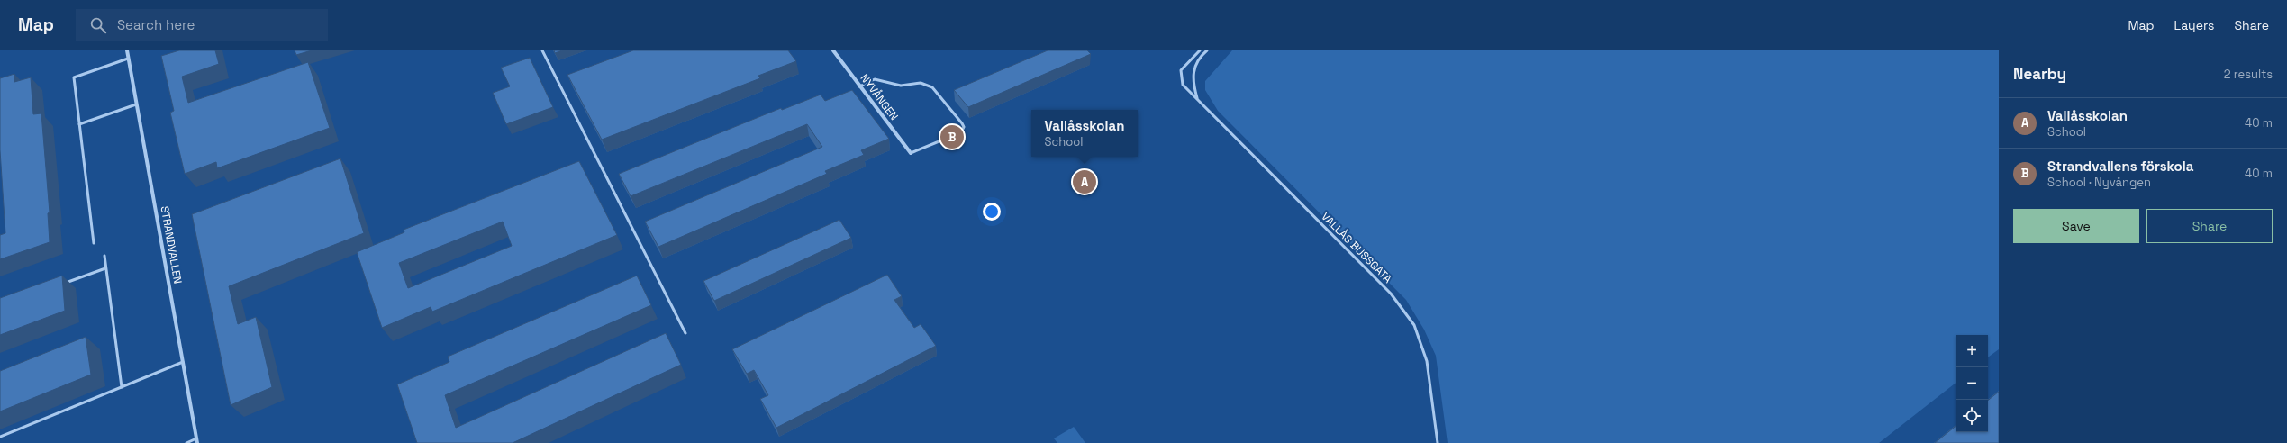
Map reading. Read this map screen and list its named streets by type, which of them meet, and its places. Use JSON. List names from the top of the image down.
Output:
{
  "streets": {
    "street": ["NYVÅNGEN", "STRANDVALLEN"],
    "lane": ["VALLÅS BUSSGATA"]
  },
  "page": {
    "header": "Map",
    "search": "Search here",
    "nav": ["Map", "Layers", "Share"],
    "heading": ["Nearby", "2 results"],
    "list": [
      {
        "mark": "A",
        "name": "Vallåsskolan",
        "note": "School",
        "value": "40 m"
      },
      {
        "mark": "B",
        "name": "Strandvallens förskola",
        "note": "School · Nyvången",
        "value": "40 m"
      }
    ],
    "popup": ["Vallåsskolan", "School"],
    "pins": ["B", "A"],
    "buttons": ["Save", "Share"],
    "map_buttons": ["+", "−"]
  }
}
